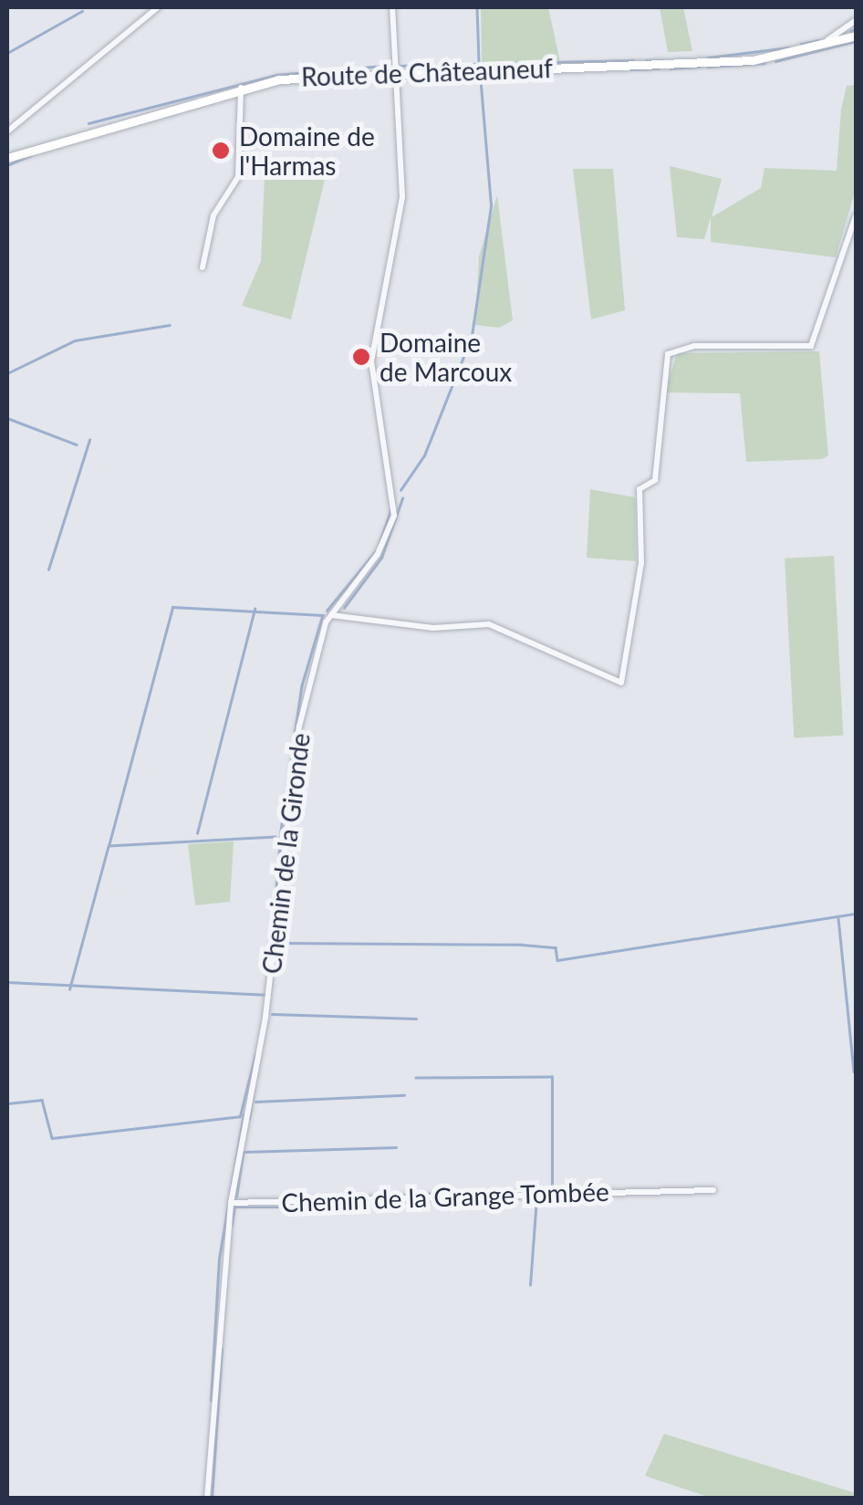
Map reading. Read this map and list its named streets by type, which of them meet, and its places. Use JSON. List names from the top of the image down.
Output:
{
  "streets": {
    "main road": ["Route de Châteauneuf"],
    "street": ["Chemin de la Gironde", "Chemin de la Grange Tombée"]
  },
  "crossings": [
    ["Route de Châteauneuf", "Chemin de la Gironde"],
    ["Chemin de la Gironde", "Chemin de la Grange Tombée"]
  ],
  "places": ["Domaine de l'Harmas", "Domaine de Marcoux"]
}
